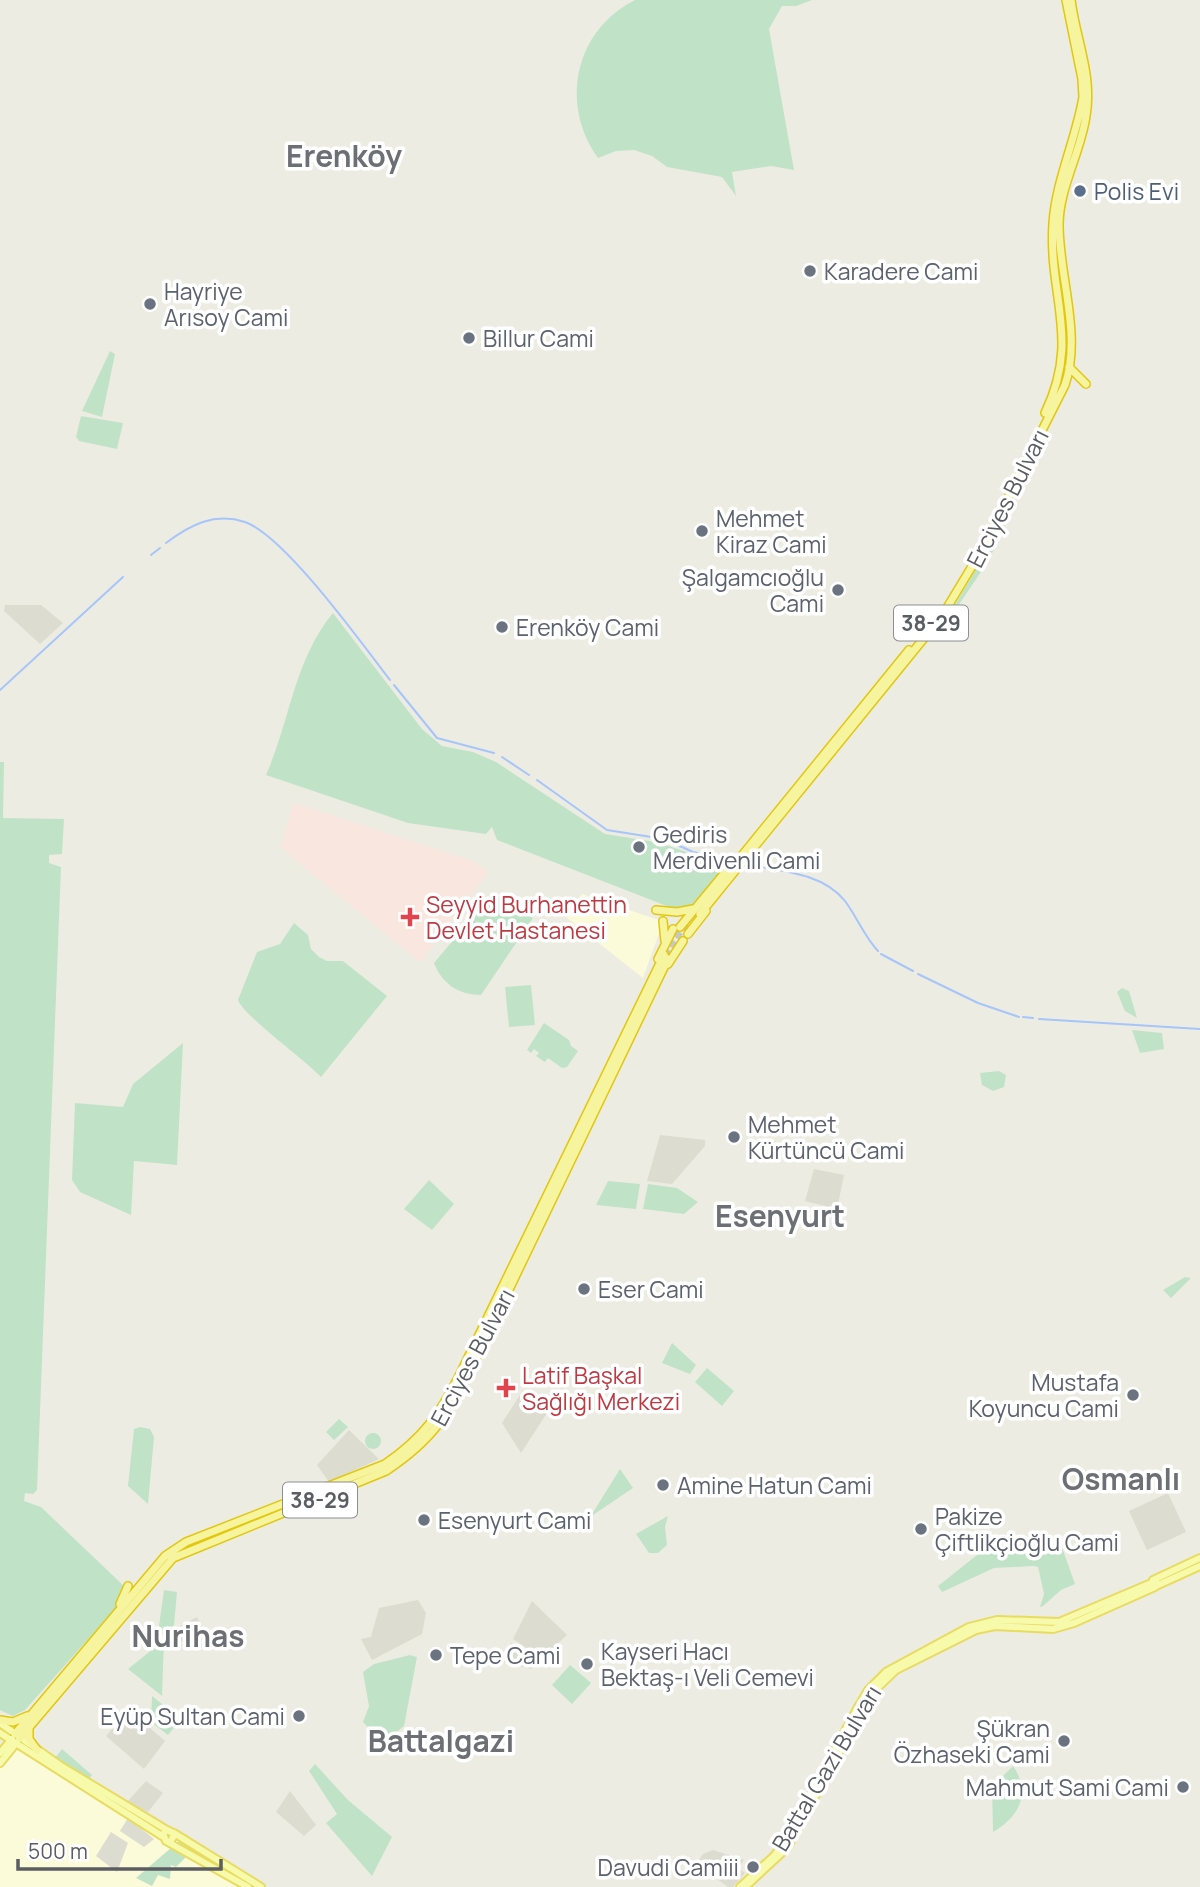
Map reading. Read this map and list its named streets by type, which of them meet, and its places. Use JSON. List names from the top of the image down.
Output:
{
  "streets": {
    "highway": ["Erciyes Bulvarı", "38-29"],
    "main road": ["Battal Gazi Bulvarı"]
  },
  "districts": [
    "Erenköy",
    "Esenyurt",
    "Osmanlı",
    "Nurihas",
    "Battalgazi"
  ],
  "places": {
    "other": [
      "Polis Evi",
      "Karadere Cami",
      "Hayriye Arısoy Cami",
      "Billur Cami",
      "Mehmet Kiraz Cami",
      "Şalgamcıoğlu Cami",
      "Erenköy Cami",
      "Gediris Merdivenli Cami",
      "Mehmet Kürtüncü Cami",
      "Eser Cami",
      "Mustafa Koyuncu Cami",
      "Amine Hatun Cami",
      "Esenyurt Cami",
      "Pakize Çiftlikçioğlu Cami",
      "Tepe Cami",
      "Kayseri Hacı Bektaş-ı Veli Cemevi",
      "Eyüp Sultan Cami",
      "Şükran Özhaseki Cami",
      "Mahmut Sami Cami",
      "Davudi Camiii"
    ],
    "health": ["Seyyid Burhanettin Devlet Hastanesi", "Latif Başkal Sağlığı Merkezi"]
  },
  "scale_bar": "500 m"
}
